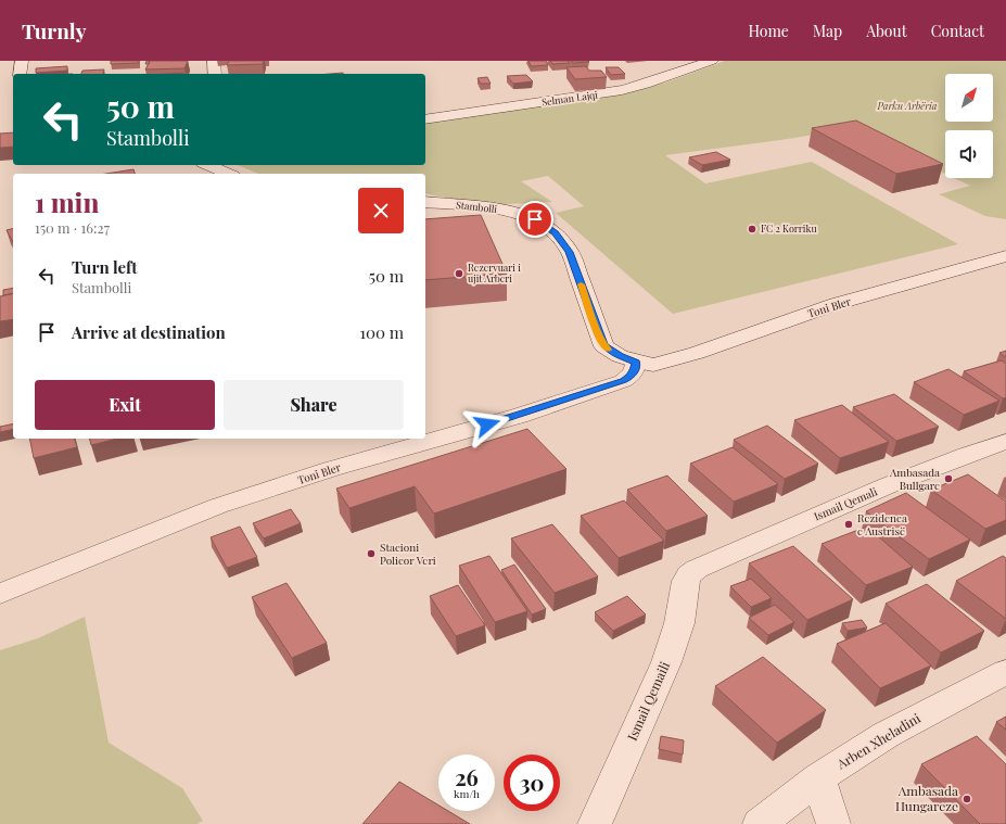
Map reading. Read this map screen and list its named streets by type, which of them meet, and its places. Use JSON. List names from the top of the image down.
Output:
{
  "streets": {
    "street": [
      "Selman Lajqi",
      "Stambolli",
      "Toni Bler",
      "Ismail Qemali",
      "Ismail Qemaili",
      "Arben Xheladini"
    ]
  },
  "crossings": [
    ["Stambolli", "Toni Bler"],
    ["Ismail Qemali", "Ismail Qemaili"]
  ],
  "parks": ["Parku Arbëria"],
  "places": [
    "FC 2 Korriku",
    "Rezervuari i ujit Arberi",
    "Ambasada Bullgare",
    "Rezidenca e Austrisë",
    "Stacioni Policor Veri",
    "Ambasada Hungareze"
  ],
  "north": "top right",
  "page": {
    "header": "Turnly",
    "nav": [
      "Home",
      "Map",
      "About",
      "Contact"
    ],
    "turn": ["50 m", "Stambolli"],
    "heading": ["1 min", "150 m · 16:27"],
    "list": [
      {
        "name": "Turn left",
        "note": "Stambolli",
        "value": "50 m"
      },
      {
        "name": "Arrive at destination",
        "value": "100 m"
      }
    ],
    "buttons": ["Exit", "Share"],
    "speed": "26 km/h",
    "limit": "30"
  }
}
